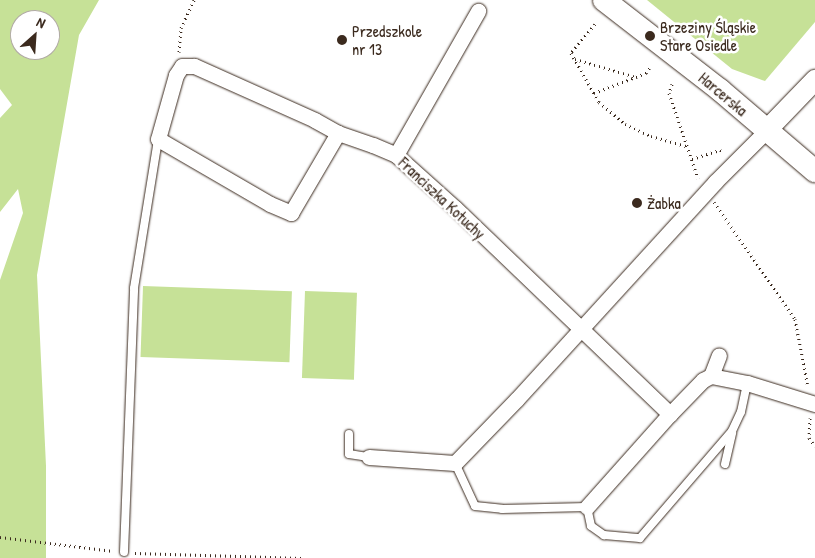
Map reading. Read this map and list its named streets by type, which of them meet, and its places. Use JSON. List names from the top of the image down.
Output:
{
  "streets": {
    "main road": ["Harcerska"],
    "street": ["Franciszka Kotuchy"]
  },
  "places": ["Brzeziny Śląskie Stare Osiedle", "Przedszkole nr 13", "Żabka"],
  "north": "top right"
}
